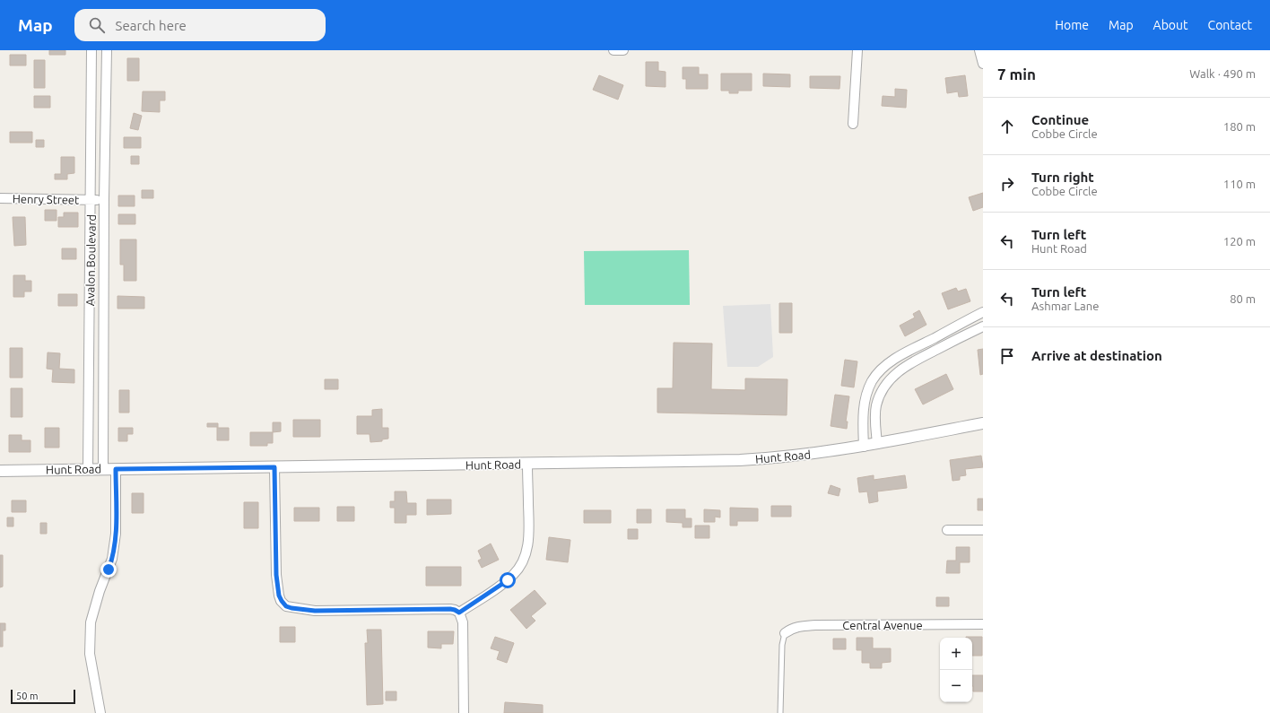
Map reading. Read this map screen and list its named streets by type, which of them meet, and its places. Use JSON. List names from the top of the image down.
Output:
{
  "streets": {
    "street": [
      "Henry Street",
      "Avalon Boulevard",
      "Hunt Road",
      "Central Avenue"
    ]
  },
  "crossings": [
    ["Henry Street", "Avalon Boulevard"],
    ["Avalon Boulevard", "Hunt Road"]
  ],
  "scale_bar": "50 m",
  "page": {
    "header": "Map",
    "search": "Search here",
    "nav": [
      "Home",
      "Map",
      "About",
      "Contact"
    ],
    "heading": ["7 min", "Walk · 490 m"],
    "list": [
      ["Continue", "Cobbe Circle", "180 m"],
      ["Turn right", "Cobbe Circle", "110 m"],
      ["Turn left", "Hunt Road", "120 m"],
      ["Turn left", "Ashmar Lane", "80 m"],
      "Arrive at destination"
    ],
    "map_buttons": ["+", "−"],
    "scale": "50 m"
  }
}
